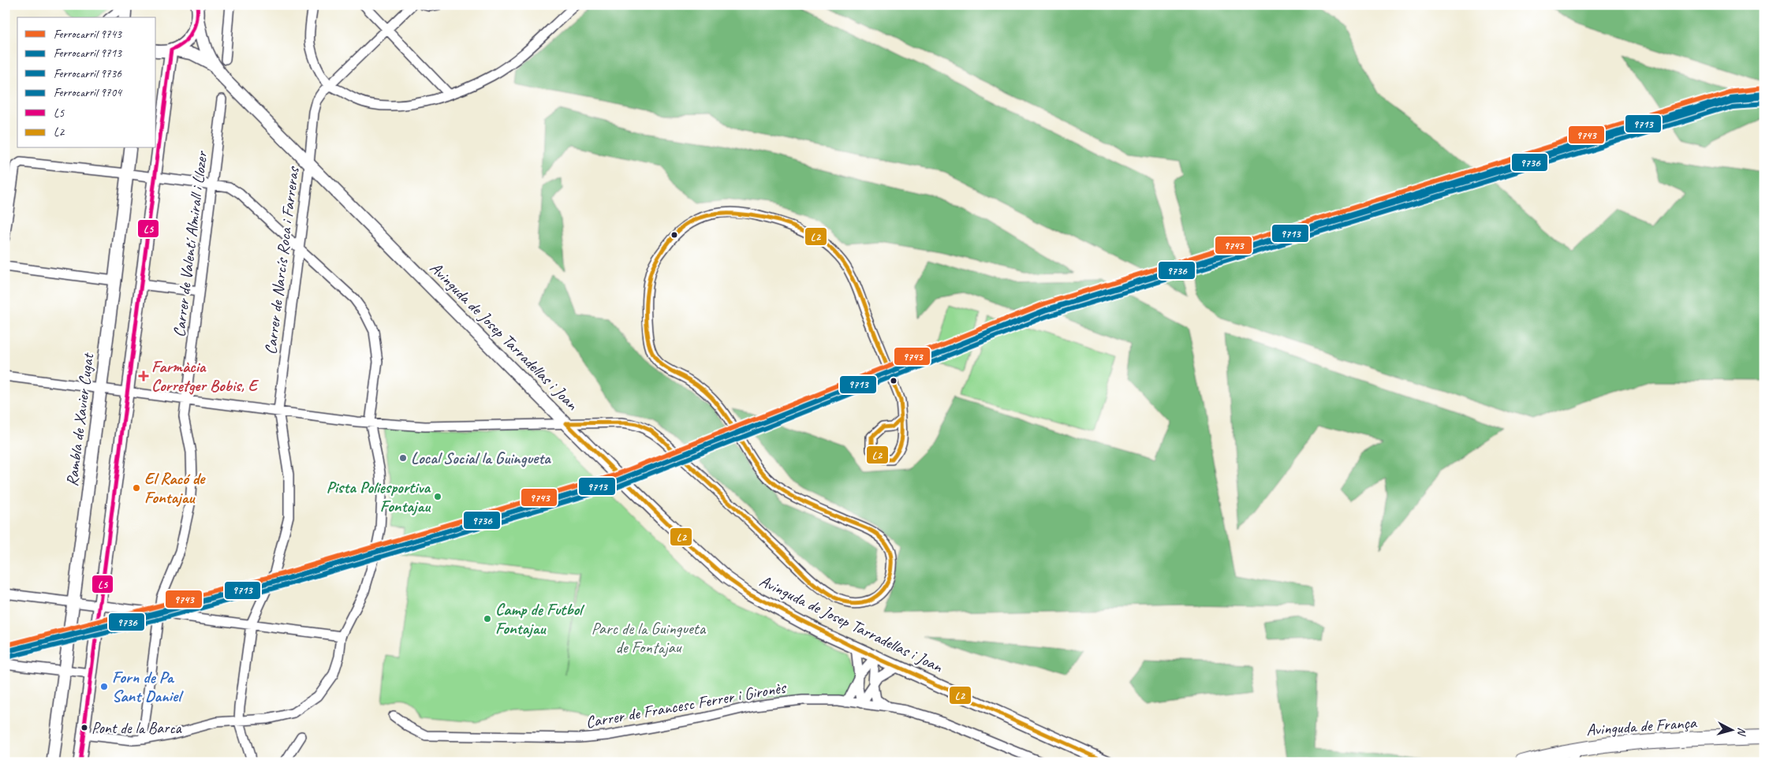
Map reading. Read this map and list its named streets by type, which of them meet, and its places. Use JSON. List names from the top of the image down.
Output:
{
  "streets": {
    "main road": ["Avinguda de Josep Tarradellas i Joan", "Rambla de Xavier Cugat", "Avinguda de França"],
    "street": ["Carrer de Valentí Almirall i Llozer", "Carrer de Narcís Roca i Farreras", "Carrer de Francesc Ferrer i Gironès"]
  },
  "crossings": [
    ["Carrer de Narcís Roca i Farreras", "Avinguda de Josep Tarradellas i Joan"]
  ],
  "parks": ["Parc de la Guingueta de Fontajau"],
  "places": {
    "health": ["Farmàcia Corretger Bobis, E"],
    "other": [
      "Local Social la Guingueta",
      "El Racó de Fontajau",
      "Pista Poliesportiva Fontajau",
      "Camp de Futbol Fontajau",
      "Forn de Pa Sant Daniel",
      "Pont de la Barca"
    ]
  },
  "lines": [
    "transit line L5",
    "rail line 9743",
    "rail line 9713",
    "rail line 9736",
    "rail line 9704",
    "transit line L2"
  ],
  "legend": [
    "Ferrocarril 9743",
    "Ferrocarril 9713",
    "Ferrocarril 9736",
    "Ferrocarril 9704",
    "L5",
    "L2"
  ],
  "north": "right"
}
